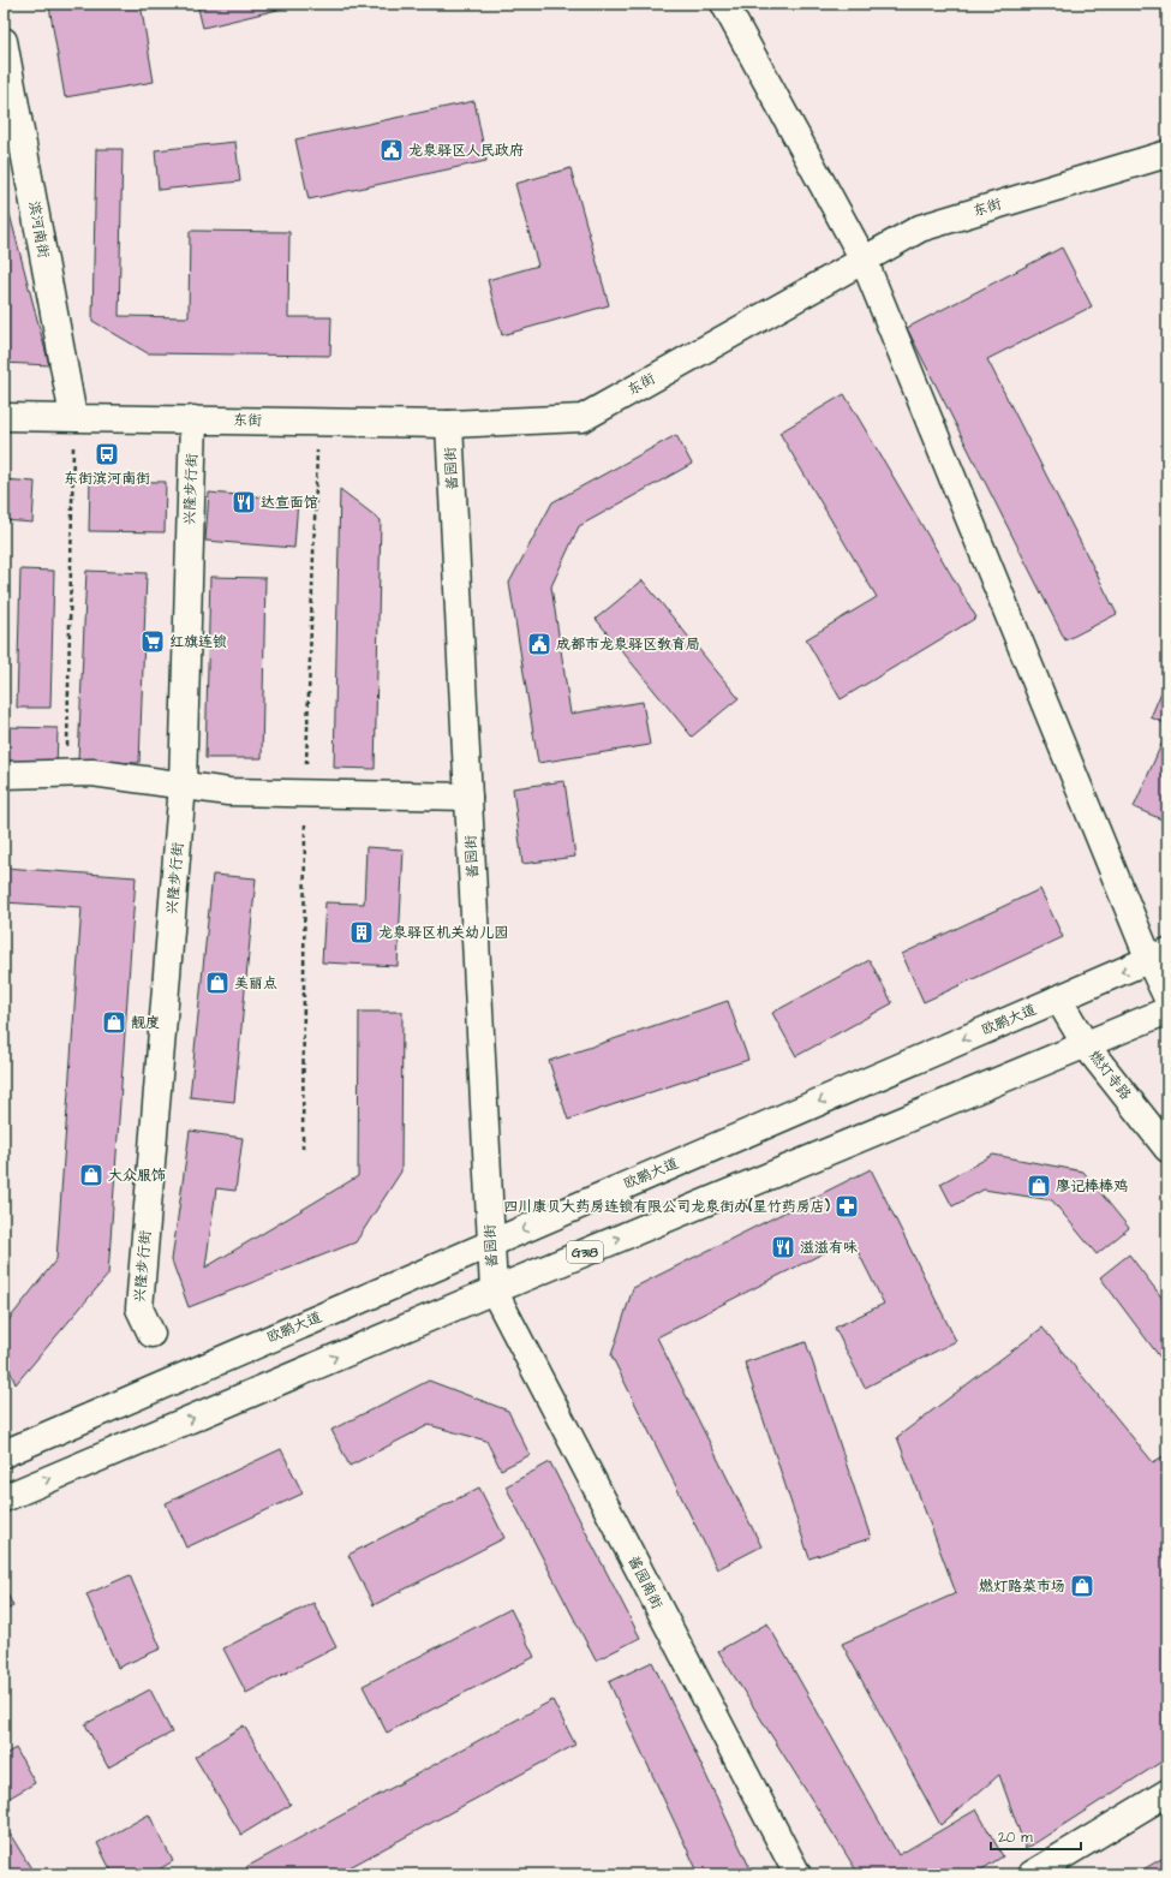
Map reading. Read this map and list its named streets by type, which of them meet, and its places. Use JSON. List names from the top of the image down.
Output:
{
  "streets": {
    "main road": [
      "东街",
      "滨河南街",
      "酱园街",
      "兴隆步行街",
      "欧鹏大道",
      "燃灯寺路",
      "G318",
      "酱园南街"
    ]
  },
  "crossings": [
    ["东街", "滨河南街"],
    ["东街", "酱园街"],
    ["东街", "兴隆步行街"],
    ["酱园街", "欧鹏大道"],
    ["酱园街", "G318"],
    ["酱园街", "酱园南街"],
    ["欧鹏大道", "燃灯寺路"],
    ["燃灯寺路", "G318"],
    ["G318", "酱园南街"]
  ],
  "places": {
    "public building": ["龙泉驿区人民政府", "成都市龙泉驿区教育局"],
    "bus stop": ["东街滨河南街"],
    "restaurant": ["达宣面馆", "滋滋有味"],
    "supermarket": ["红旗连锁"],
    "building": ["龙泉驿区机关幼儿园"],
    "shop": [
      "美丽点",
      "靓度",
      "大众服饰",
      "廖记棒棒鸡",
      "燃灯路菜市场"
    ],
    "pharmacy": ["四川康贝大药房连锁有限公司龙泉街办(星竹药房店)"]
  },
  "scale_bar": "20 m"
}
